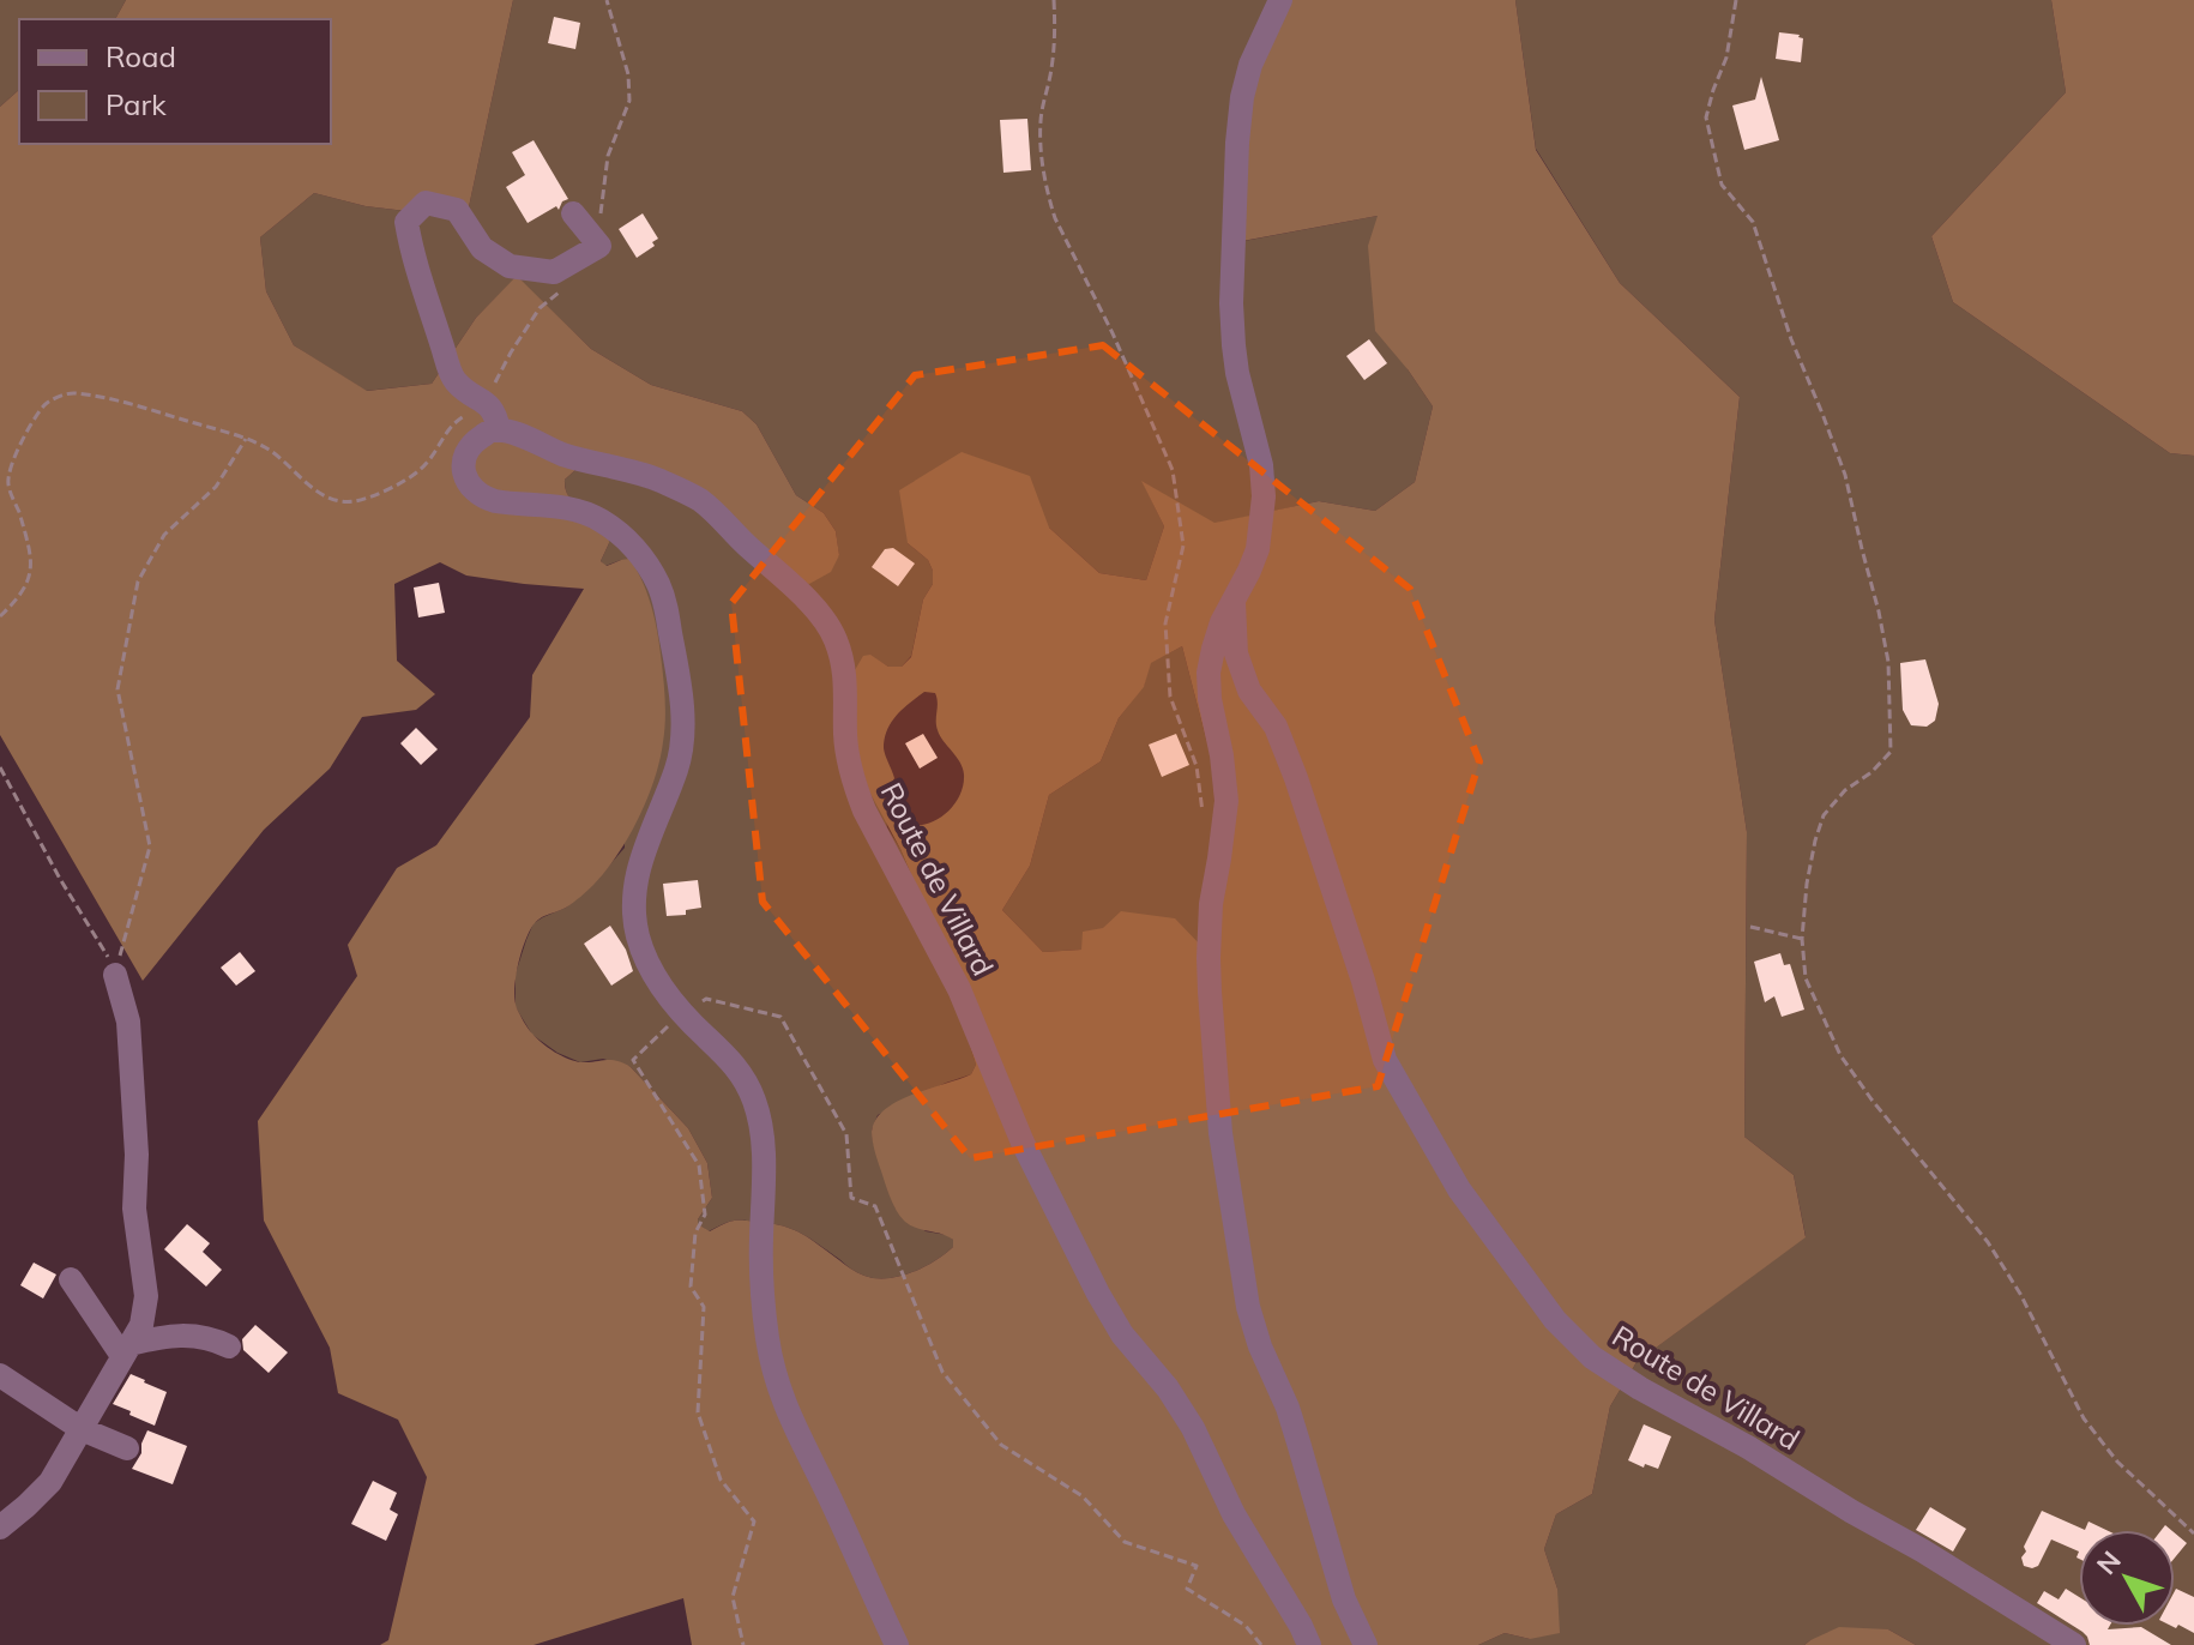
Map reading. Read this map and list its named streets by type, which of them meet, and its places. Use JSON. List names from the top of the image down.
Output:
{
  "streets": {
    "street": ["Route de Villard"]
  },
  "legend": ["Road", "Park"],
  "north": "top left"
}
